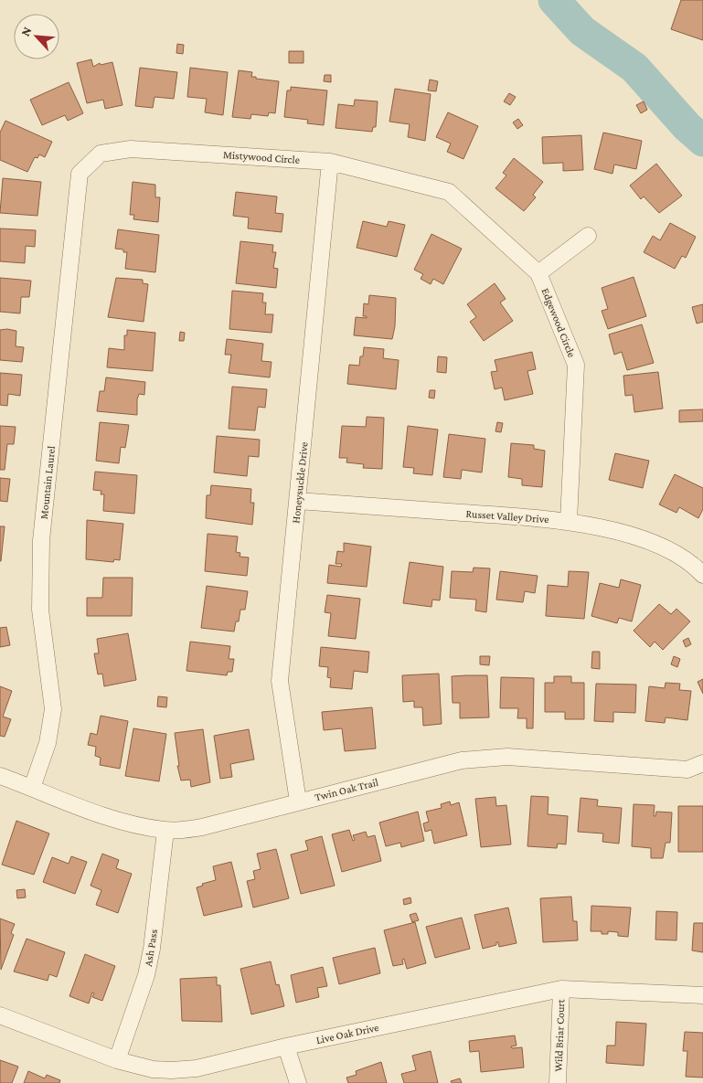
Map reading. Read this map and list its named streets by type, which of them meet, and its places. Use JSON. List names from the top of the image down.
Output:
{
  "streets": {
    "street": [
      "Mistywood Circle",
      "Edgewood Circle",
      "Mountain Laurel",
      "Honeysuckle Drive",
      "Russet Valley Drive",
      "Twin Oak Trail",
      "Ash Pass",
      "Live Oak Drive",
      "Wild Briar Court"
    ]
  },
  "crossings": [
    ["Mistywood Circle", "Edgewood Circle"],
    ["Mistywood Circle", "Mountain Laurel"],
    ["Mistywood Circle", "Honeysuckle Drive"],
    ["Edgewood Circle", "Russet Valley Drive"],
    ["Mountain Laurel", "Twin Oak Trail"],
    ["Honeysuckle Drive", "Russet Valley Drive"],
    ["Honeysuckle Drive", "Twin Oak Trail"],
    ["Twin Oak Trail", "Ash Pass"],
    ["Ash Pass", "Live Oak Drive"],
    ["Live Oak Drive", "Wild Briar Court"]
  ],
  "north": "top left"
}
